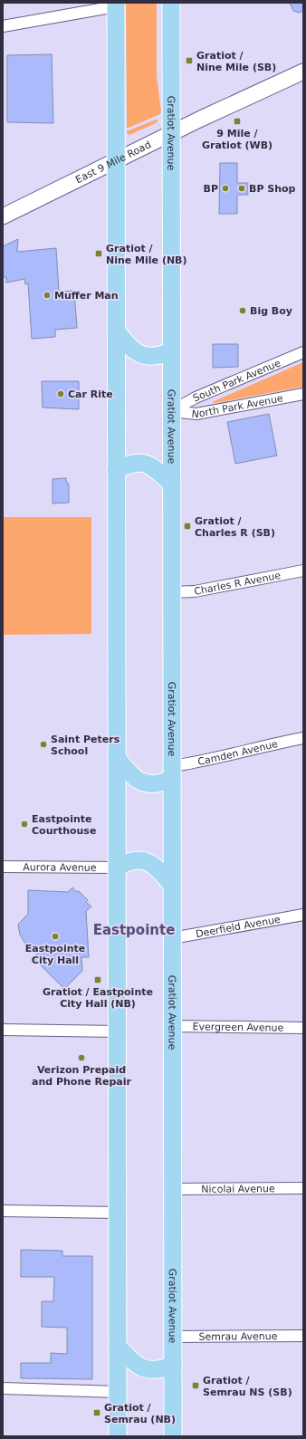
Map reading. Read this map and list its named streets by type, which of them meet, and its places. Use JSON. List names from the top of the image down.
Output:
{
  "streets": {
    "main road": ["Gratiot Avenue", "East 9 Mile Road"],
    "street": [
      "South Park Avenue",
      "North Park Avenue",
      "Charles R Avenue",
      "Camden Avenue",
      "Aurora Avenue",
      "Deerfield Avenue",
      "Evergreen Avenue",
      "Nicolai Avenue",
      "Semrau Avenue"
    ]
  },
  "crossings": [
    ["Gratiot Avenue", "East 9 Mile Road"],
    ["Gratiot Avenue", "South Park Avenue"],
    ["Gratiot Avenue", "North Park Avenue"],
    ["Gratiot Avenue", "Charles R Avenue"],
    ["Gratiot Avenue", "Camden Avenue"],
    ["Gratiot Avenue", "Deerfield Avenue"],
    ["Gratiot Avenue", "Evergreen Avenue"],
    ["Gratiot Avenue", "Nicolai Avenue"],
    ["Gratiot Avenue", "Semrau Avenue"],
    ["South Park Avenue", "North Park Avenue"]
  ],
  "districts": ["Eastpointe"],
  "places": {
    "transit": [
      "Gratiot / Nine Mile (SB)",
      "9 Mile / Gratiot (WB)",
      "Gratiot / Nine Mile (NB)",
      "Gratiot / Charles R (SB)",
      "Gratiot / Eastpointe City Hall (NB)",
      "Gratiot / Semrau NS (SB)",
      "Gratiot / Semrau (NB)"
    ],
    "other": [
      "BP",
      "BP Shop",
      "Muffer Man",
      "Big Boy",
      "Car Rite",
      "Saint Peters School",
      "Eastpointe Courthouse",
      "Eastpointe City Hall",
      "Verizon Prepaid and Phone Repair"
    ]
  }
}
